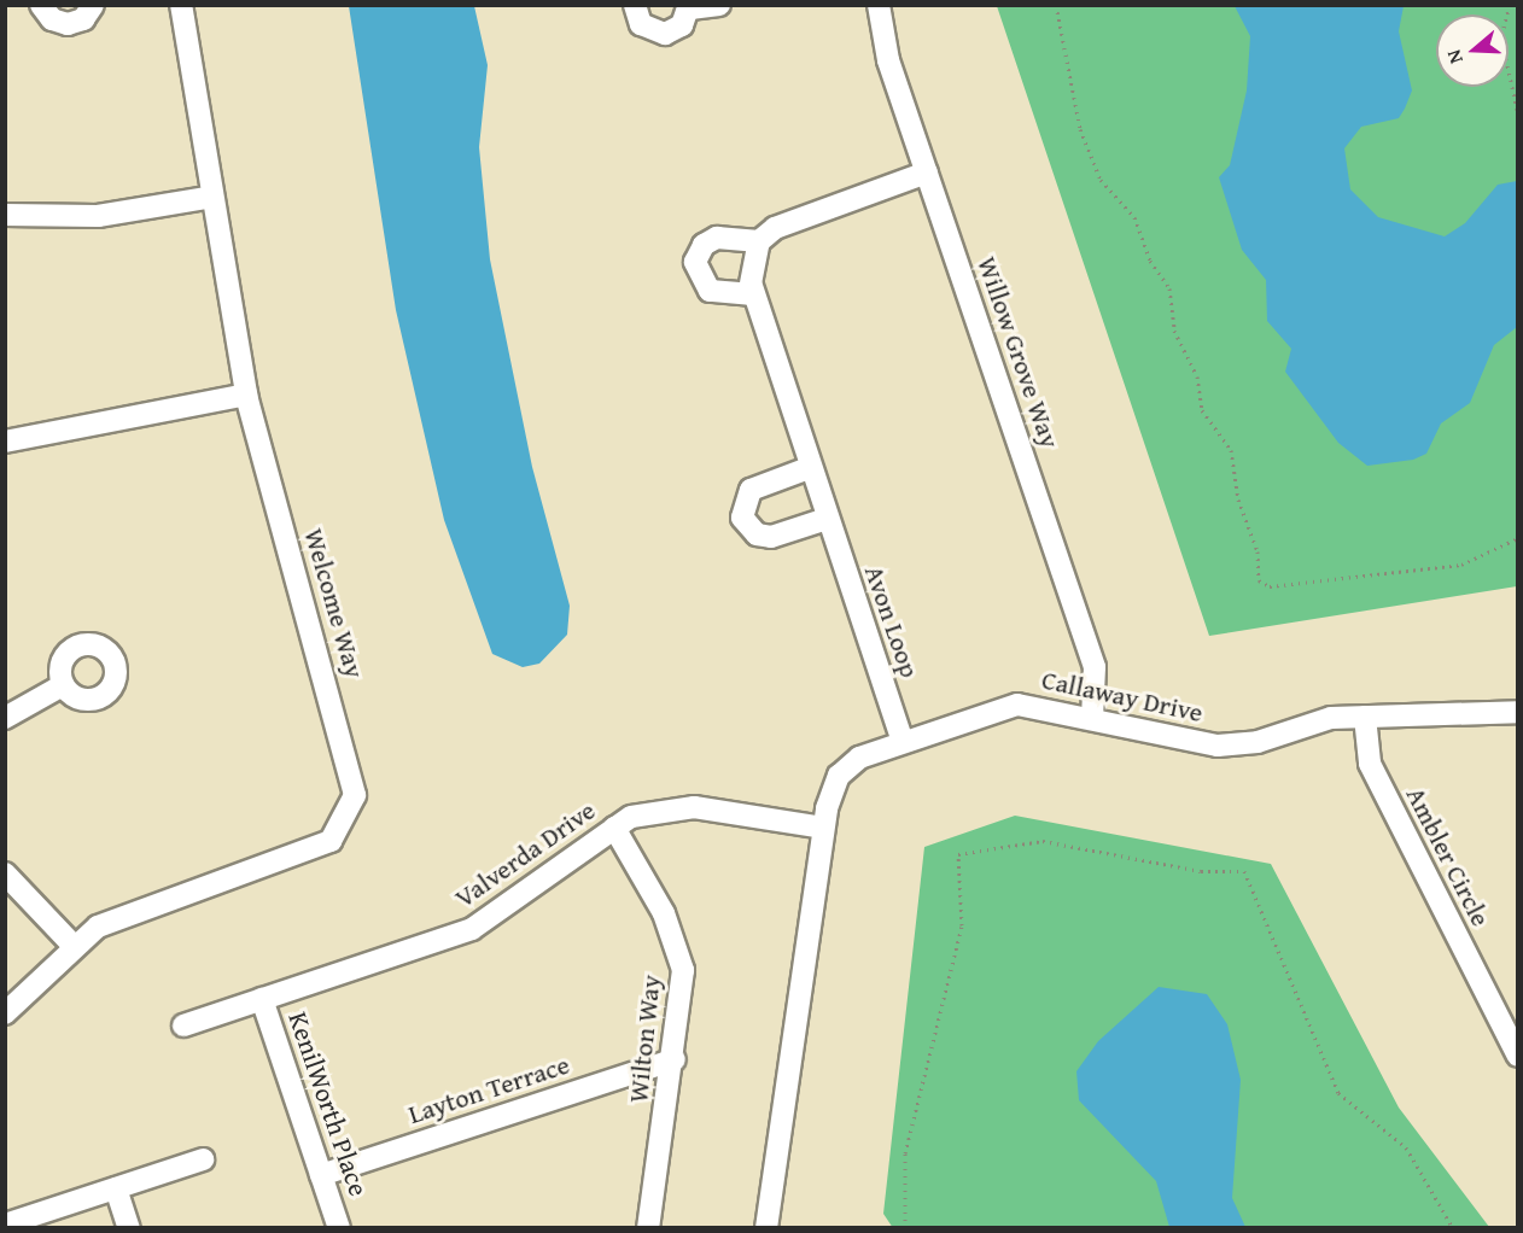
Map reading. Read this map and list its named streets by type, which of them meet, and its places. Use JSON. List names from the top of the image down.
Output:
{
  "streets": {
    "street": [
      "Willow Grove Way",
      "Welcome Way",
      "Avon Loop",
      "Callaway Drive",
      "Valverda Drive",
      "Ambler Circle",
      "Wilton Way",
      "Layton Terrace",
      "KenilWorth Place"
    ]
  },
  "crossings": [
    ["Willow Grove Way", "Callaway Drive"],
    ["Avon Loop", "Callaway Drive"],
    ["Callaway Drive", "Valverda Drive"],
    ["Callaway Drive", "Ambler Circle"],
    ["Valverda Drive", "Wilton Way"],
    ["Valverda Drive", "KenilWorth Place"],
    ["Wilton Way", "Layton Terrace"],
    ["Layton Terrace", "KenilWorth Place"]
  ],
  "north": "left"
}
